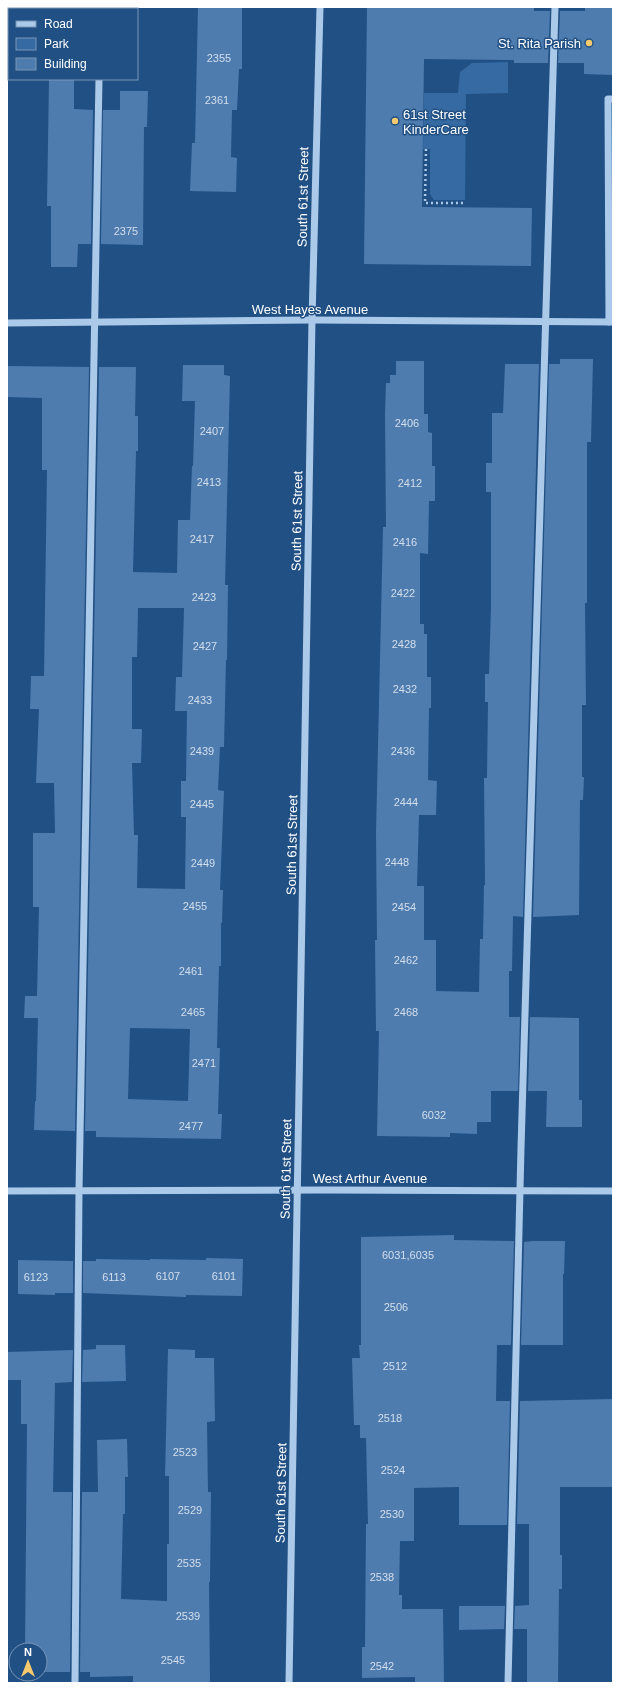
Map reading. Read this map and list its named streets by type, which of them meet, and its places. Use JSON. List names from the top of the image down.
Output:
{
  "streets": {
    "street": ["South 61st Street", "West Hayes Avenue", "West Arthur Avenue"]
  },
  "crossings": [
    ["South 61st Street", "West Hayes Avenue"],
    ["South 61st Street", "West Arthur Avenue"]
  ],
  "places": ["St. Rita Parish", "61st Street KinderCare"],
  "house_numbers": [
    "2355",
    "2361",
    "2375",
    "2406",
    "2407",
    "2413",
    "2412",
    "2417",
    "2416",
    "2422",
    "2423",
    "2428",
    "2427",
    "2432",
    "2433",
    "2439",
    "2436",
    "2444",
    "2445",
    "2448",
    "2449",
    "2455",
    "2454",
    "2462",
    "2461",
    "2465",
    "2468",
    "2471",
    "6032",
    "2477",
    "6031,6035",
    "6107",
    "6101",
    "6123",
    "6113",
    "2506",
    "2512",
    "2518",
    "2523",
    "2524",
    "2529",
    "2530",
    "2535",
    "2538",
    "2539",
    "2545",
    "2542"
  ],
  "legend": ["Road", "Park", "Building"],
  "north": "top"
}
